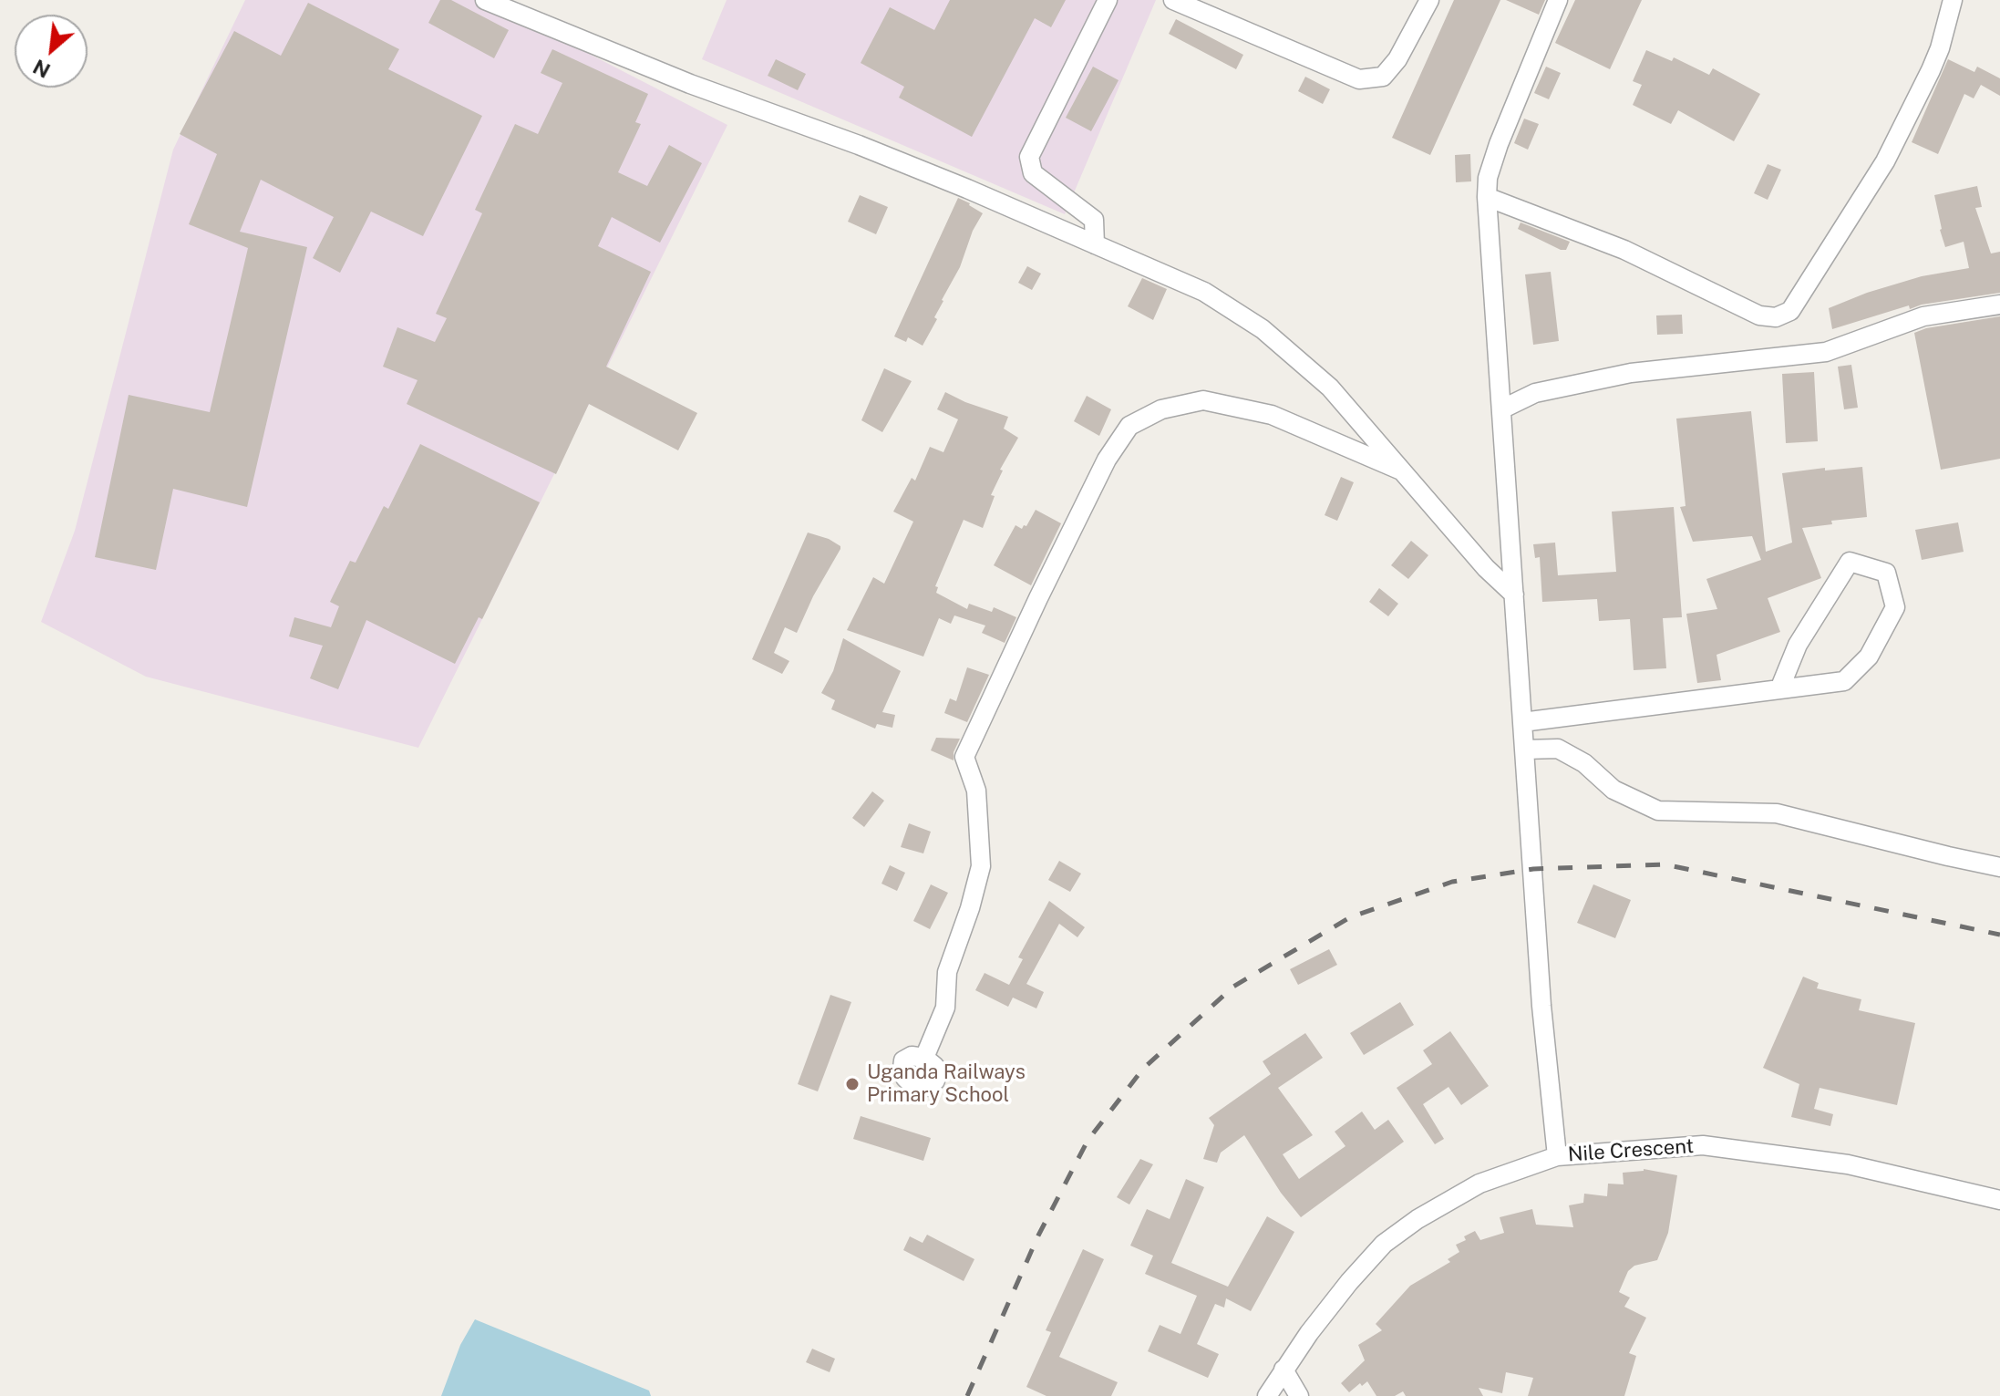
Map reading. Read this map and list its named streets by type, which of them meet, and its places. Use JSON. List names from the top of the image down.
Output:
{
  "streets": {
    "street": ["Nile Crescent"]
  },
  "places": ["Uganda Railways Primary School"],
  "north": "bottom left"
}
